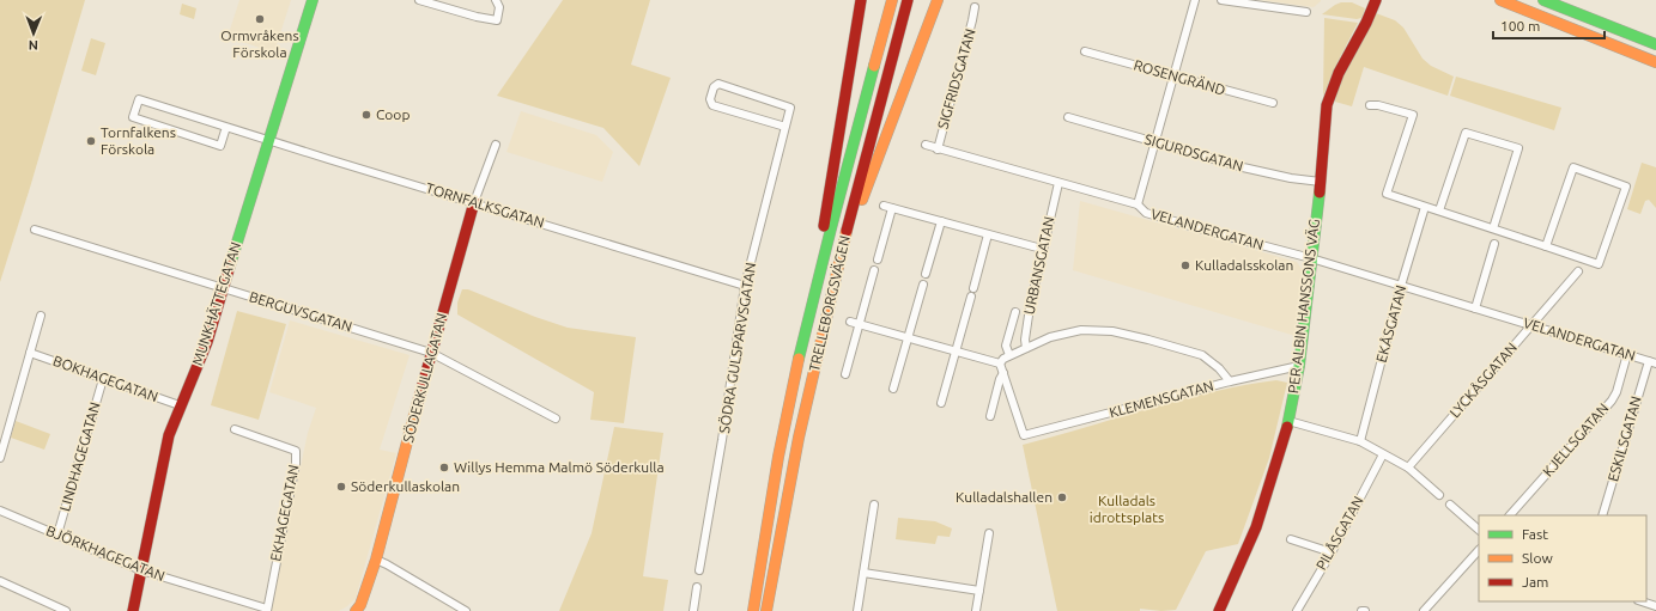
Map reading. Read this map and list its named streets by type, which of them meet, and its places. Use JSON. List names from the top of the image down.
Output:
{
  "streets": {
    "main road": [
      "MUNKHÄTTEGATAN",
      "TRELLEBORGSVÄGEN",
      "PER ALBIN HANSSONS VÄG",
      "SÖDERKULLAGATAN"
    ],
    "street": [
      "ROSENGRÄND",
      "SIGFRIDSGATAN",
      "SIGURDSGATAN",
      "TORNFALKSGATAN",
      "VELANDERGATAN",
      "URBANSGATAN",
      "BERGUVSGATAN",
      "EKÅSGATAN",
      "SÖDRA GULSPARVSGATAN",
      "BOKHAGEGATAN",
      "LYCKÅSGATAN",
      "KLEMENSGATAN",
      "ESKILSGATAN",
      "KJELLSGATAN",
      "LINDHAGEGATAN",
      "EKHAGEGATAN",
      "PILÅSGATAN",
      "BJÖRKHAGEGATAN"
    ]
  },
  "crossings": [
    ["SIGFRIDSGATAN", "VELANDERGATAN"],
    ["SIGURDSGATAN", "PER ALBIN HANSSONS VÄG"],
    ["TORNFALKSGATAN", "MUNKHÄTTEGATAN"],
    ["TORNFALKSGATAN", "SÖDRA GULSPARVSGATAN"],
    ["TORNFALKSGATAN", "SÖDERKULLAGATAN"],
    ["VELANDERGATAN", "URBANSGATAN"],
    ["VELANDERGATAN", "PER ALBIN HANSSONS VÄG"],
    ["VELANDERGATAN", "EKÅSGATAN"],
    ["VELANDERGATAN", "LYCKÅSGATAN"],
    ["VELANDERGATAN", "ESKILSGATAN"],
    ["VELANDERGATAN", "KJELLSGATAN"],
    ["MUNKHÄTTEGATAN", "BERGUVSGATAN"],
    ["MUNKHÄTTEGATAN", "BOKHAGEGATAN"],
    ["MUNKHÄTTEGATAN", "BJÖRKHAGEGATAN"],
    ["PER ALBIN HANSSONS VÄG", "KLEMENSGATAN"],
    ["BERGUVSGATAN", "SÖDERKULLAGATAN"],
    ["BOKHAGEGATAN", "LINDHAGEGATAN"],
    ["LINDHAGEGATAN", "BJÖRKHAGEGATAN"],
    ["EKHAGEGATAN", "BJÖRKHAGEGATAN"]
  ],
  "parks": ["Kulladals idrottsplats"],
  "places": [
    "Ormvråkens Förskola",
    "Coop",
    "Tornfalkens Förskola",
    "Kulladalsskolan",
    "Willys Hemma Malmö Söderkulla",
    "Söderkullaskolan",
    "Kulladalshallen"
  ],
  "legend": ["Fast", "Slow", "Jam"],
  "scale_bar": "100 m",
  "north": "bottom"
}
